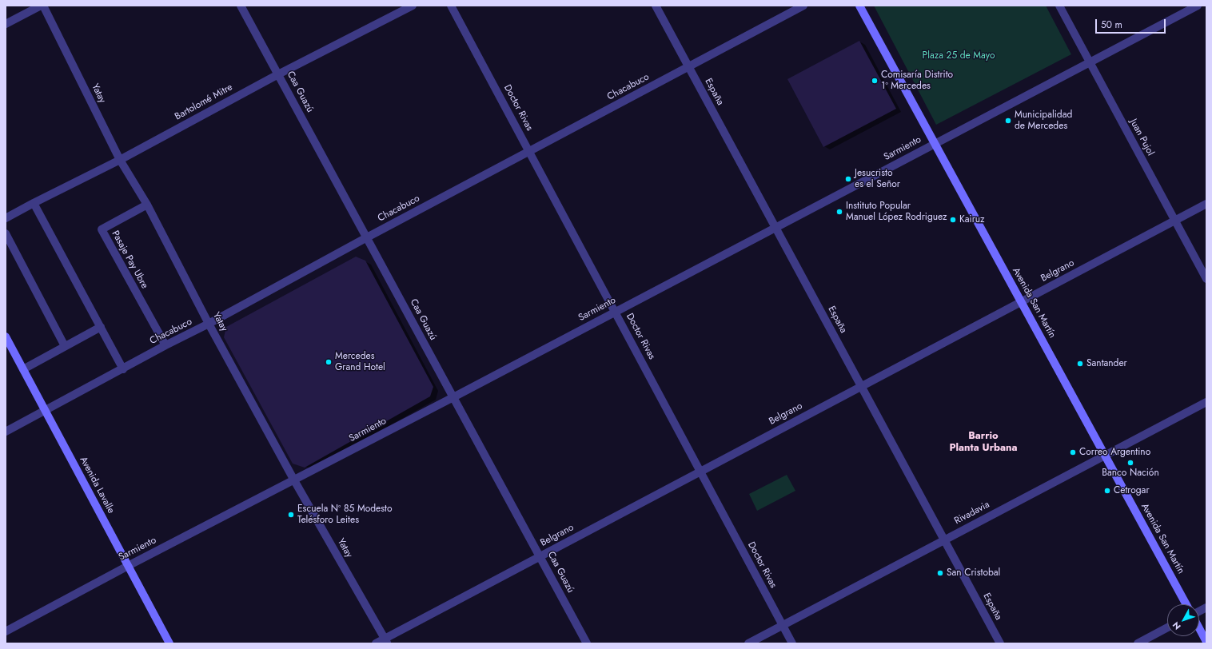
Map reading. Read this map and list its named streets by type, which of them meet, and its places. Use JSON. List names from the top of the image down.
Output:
{
  "streets": {
    "street": [
      "Chacabuco",
      "Caa Guazú",
      "España",
      "Yatay",
      "Bartolomé Mitre",
      "Doctor Rivas",
      "Juan Pujol",
      "Sarmiento",
      "Pasaje Pay Ubre",
      "Belgrano",
      "Avenida San Martín",
      "Avenida Lavalle",
      "Rivadavia"
    ]
  },
  "crossings": [
    ["Chacabuco", "Caa Guazú"],
    ["Chacabuco", "España"],
    ["Chacabuco", "Yatay"],
    ["Chacabuco", "Doctor Rivas"],
    ["Chacabuco", "Pasaje Pay Ubre"],
    ["Chacabuco", "Avenida Lavalle"],
    ["Caa Guazú", "Bartolomé Mitre"],
    ["Caa Guazú", "Sarmiento"],
    ["Caa Guazú", "Belgrano"],
    ["España", "Sarmiento"],
    ["España", "Belgrano"],
    ["España", "Rivadavia"],
    ["Yatay", "Bartolomé Mitre"],
    ["Yatay", "Sarmiento"],
    ["Yatay", "Pasaje Pay Ubre"],
    ["Yatay", "Belgrano"],
    ["Doctor Rivas", "Sarmiento"],
    ["Doctor Rivas", "Belgrano"],
    ["Doctor Rivas", "Rivadavia"],
    ["Juan Pujol", "Sarmiento"],
    ["Juan Pujol", "Belgrano"],
    ["Sarmiento", "Avenida San Martín"],
    ["Sarmiento", "Avenida Lavalle"],
    ["Belgrano", "Avenida San Martín"],
    ["Avenida San Martín", "Rivadavia"]
  ],
  "districts": ["Barrio Planta Urbana"],
  "parks": ["Plaza 25 de Mayo"],
  "places": [
    "Comisaría Distrito 1º Mercedes",
    "Municipalidad de Mercedes",
    "Jesucristo es el Señor",
    "Instituto Popular Manuel López Rodriguez",
    "Kairuz",
    "Mercedes Grand Hotel",
    "Santander",
    "Correo Argentino",
    "Banco Nación",
    "Cetrogar",
    "Escuela Nº 85 Modesto Telésforo Leites",
    "San Cristobal"
  ],
  "scale_bar": "50 m",
  "north": "bottom left"
}
